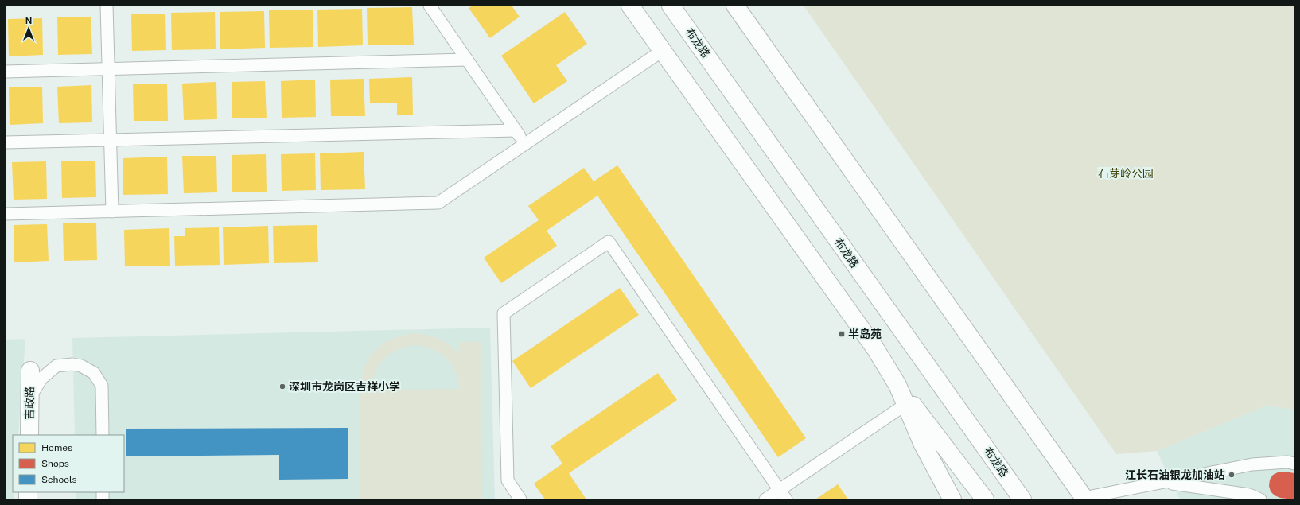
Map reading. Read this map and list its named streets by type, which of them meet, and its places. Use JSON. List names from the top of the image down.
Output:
{
  "streets": {
    "main road": ["布龙路", "吉政路"]
  },
  "parks": ["石芽岭公园"],
  "places": {
    "transit": ["半岛苑"],
    "other": ["深圳市龙岗区吉祥小学", "江长石油银龙加油站"]
  },
  "legend": ["Homes", "Shops", "Schools"],
  "north": "top"
}
